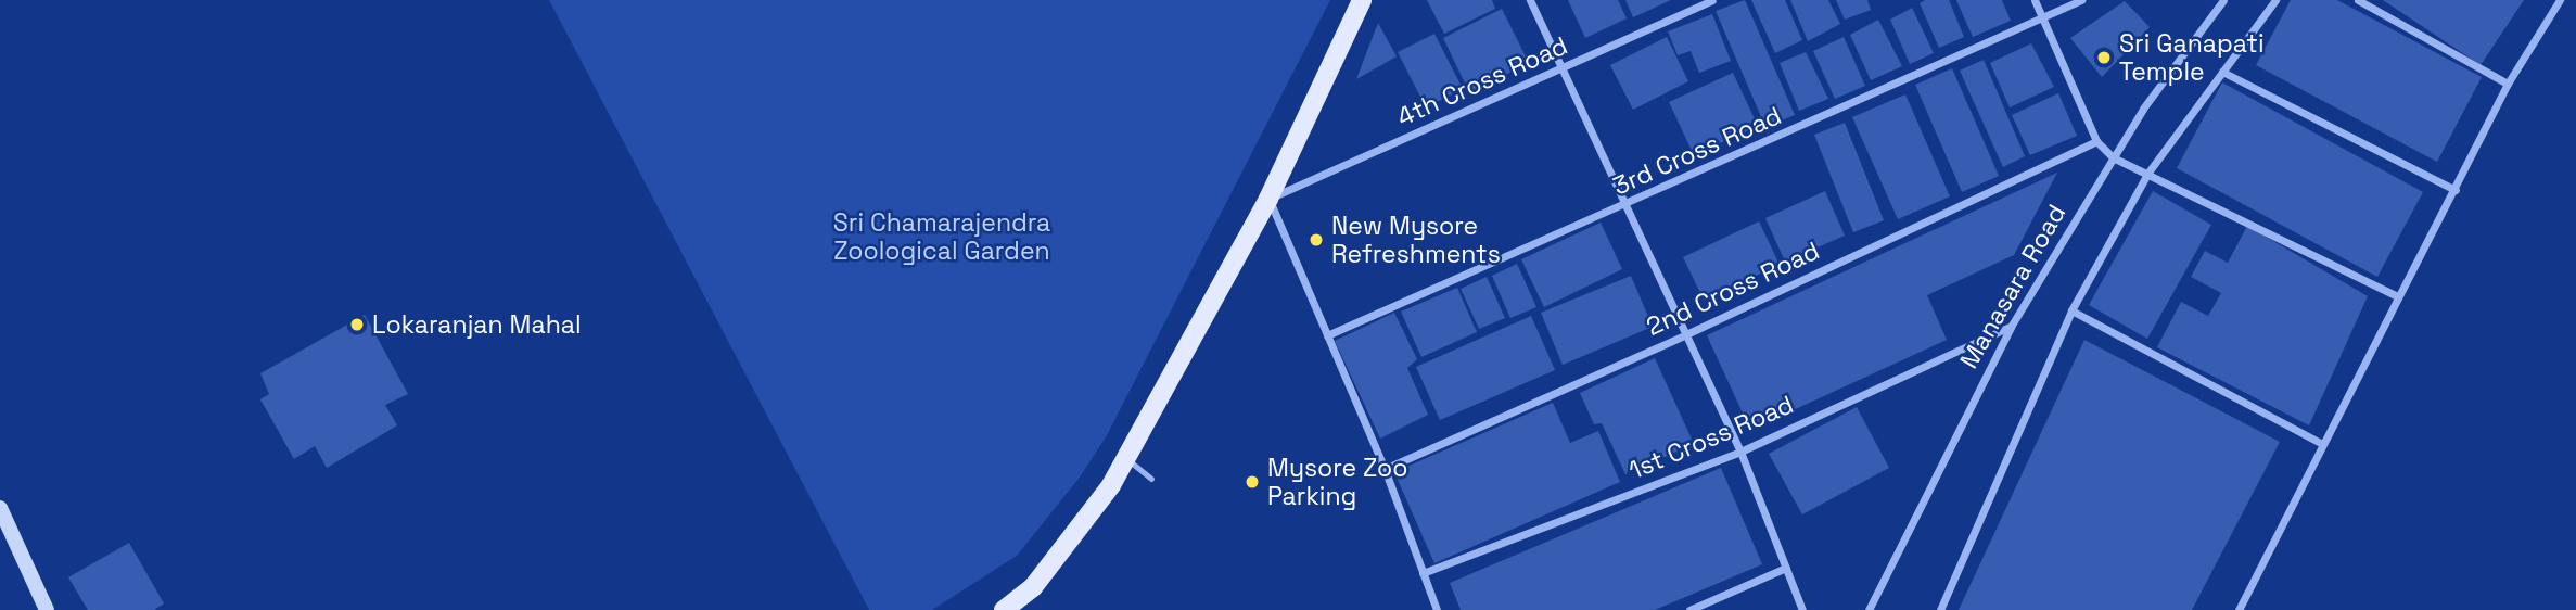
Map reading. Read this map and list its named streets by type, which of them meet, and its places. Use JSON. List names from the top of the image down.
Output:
{
  "streets": {
    "street": [
      "4th Cross Road",
      "3rd Cross Road",
      "Manasara Road",
      "2nd Cross Road",
      "1st Cross Road"
    ]
  },
  "crossings": [
    ["Manasara Road", "1st Cross Road"]
  ],
  "parks": ["Sri Chamarajendra Zoological Garden"],
  "places": [
    "Sri Ganapati Temple",
    "New Mysore Refreshments",
    "Lokaranjan Mahal",
    "Mysore Zoo Parking"
  ]
}
